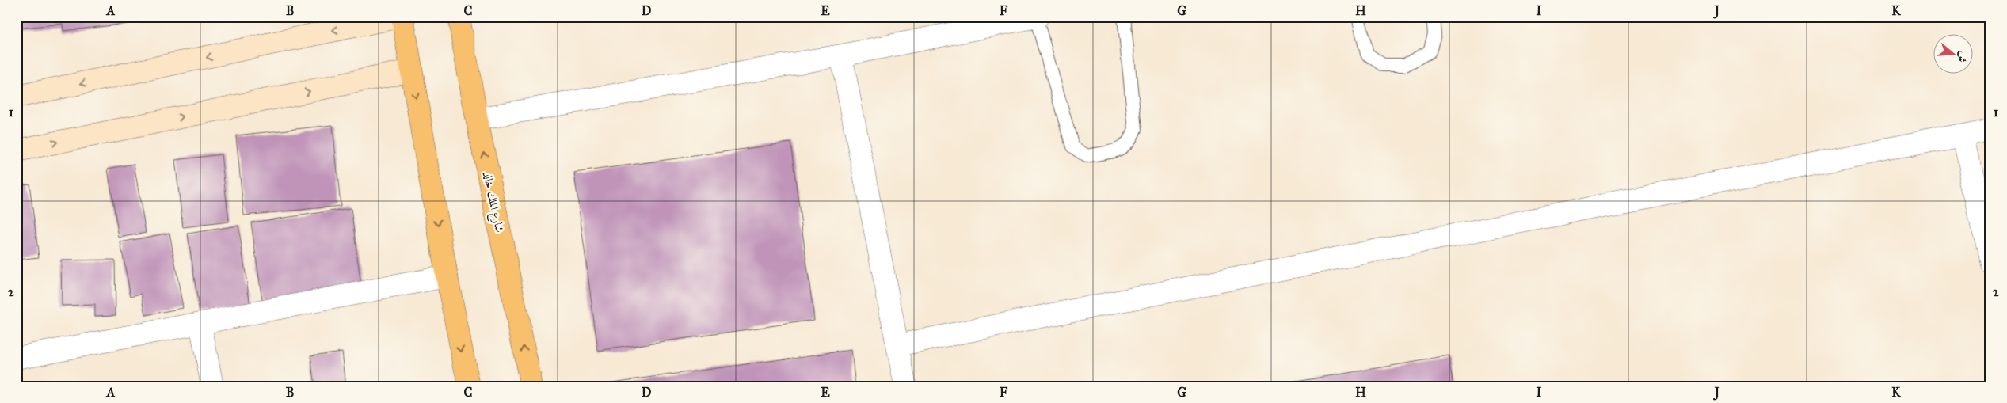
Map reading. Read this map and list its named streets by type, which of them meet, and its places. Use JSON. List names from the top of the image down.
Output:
{
  "streets": {
    "main road": ["شارع الملك خالد"]
  },
  "north": "right",
  "grid": {
    "columns": [
      "A",
      "B",
      "C",
      "D",
      "E",
      "F",
      "G",
      "H",
      "I",
      "J",
      "K"
    ],
    "rows": ["1", "2"]
  }
}
